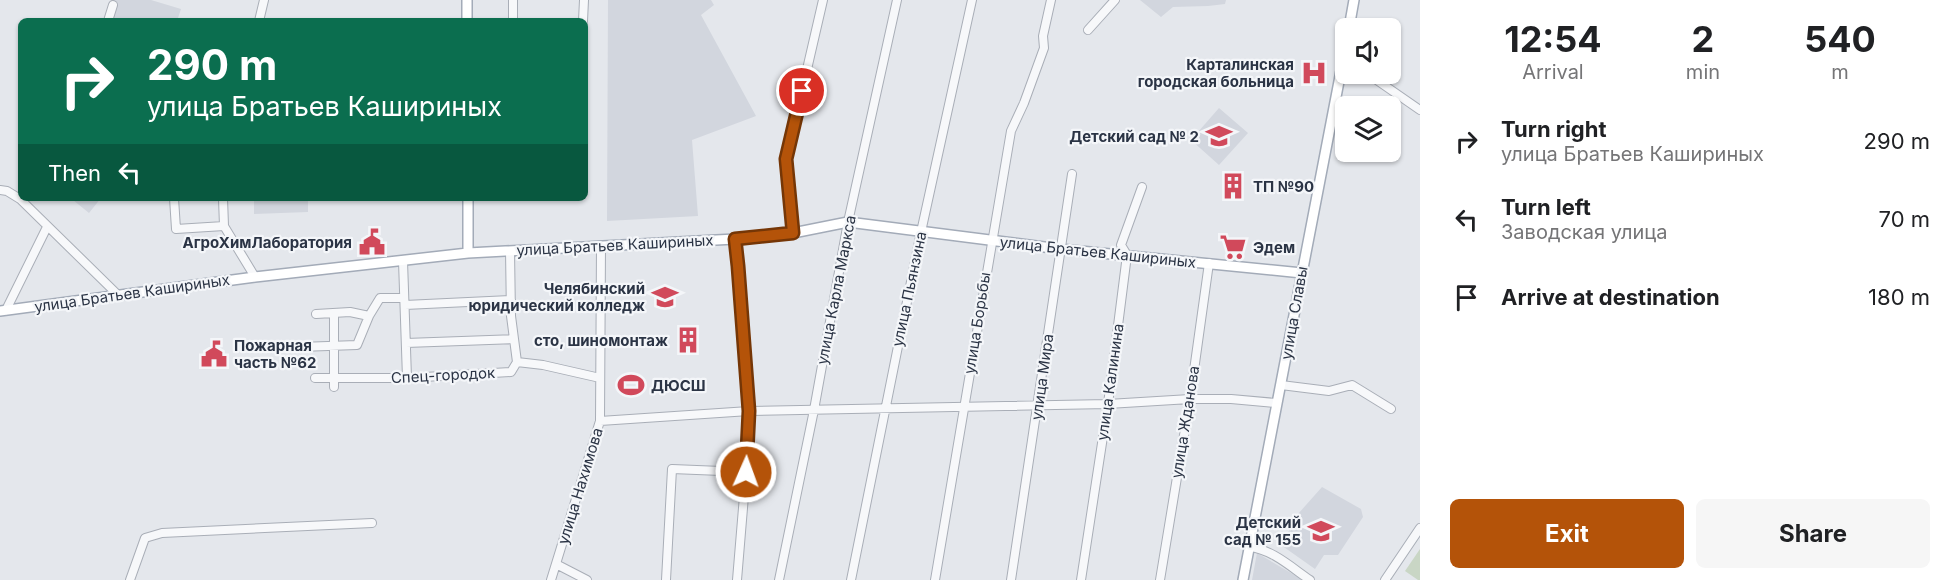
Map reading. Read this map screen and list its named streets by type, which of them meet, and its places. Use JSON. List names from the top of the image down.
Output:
{
  "streets": {
    "main road": ["улица Братьев Кашириных", "улица Славы"],
    "street": [
      "улица Пьянзина",
      "улица Карла Маркса",
      "улица Борьбы",
      "Спец-городок",
      "улица Мира",
      "улица Калинина",
      "улица Жданова",
      "улица Нахимова"
    ]
  },
  "crossings": [
    ["улица Братьев Кашириных", "улица Пьянзина"],
    ["улица Братьев Кашириных", "улица Карла Маркса"],
    ["улица Братьев Кашириных", "улица Славы"],
    ["улица Братьев Кашириных", "улица Борьбы"],
    ["улица Братьев Кашириных", "улица Мира"],
    ["улица Братьев Кашириных", "улица Калинина"],
    ["улица Братьев Кашириных", "улица Жданова"],
    ["улица Братьев Кашириных", "улица Нахимова"]
  ],
  "places": {
    "hospital": ["Карталинская городская больница"],
    "school or university": ["Детский сад № 2", "Челябинский юридический колледж", "Детский сад № 155"],
    "building": ["ТП №90", "сто, шиномонтаж"],
    "public building": ["АгроХимЛаборатория", "Пожарная часть №62"],
    "supermarket": ["Эдем"],
    "sports": ["ДЮСШ"]
  },
  "page": {
    "eta": [
      "12:54",
      "Arrival",
      "2",
      "min",
      "540",
      "m"
    ],
    "turn": ["290 m", "улица Братьев Кашириных"],
    "list": [
      {
        "name": "Turn right",
        "note": "улица Братьев Кашириных",
        "value": "290 m"
      },
      {
        "name": "Turn left",
        "note": "Заводская улица",
        "value": "70 m"
      },
      {
        "name": "Arrive at destination",
        "value": "180 m"
      }
    ],
    "then": "Then",
    "buttons": ["Exit", "Share"]
  }
}
